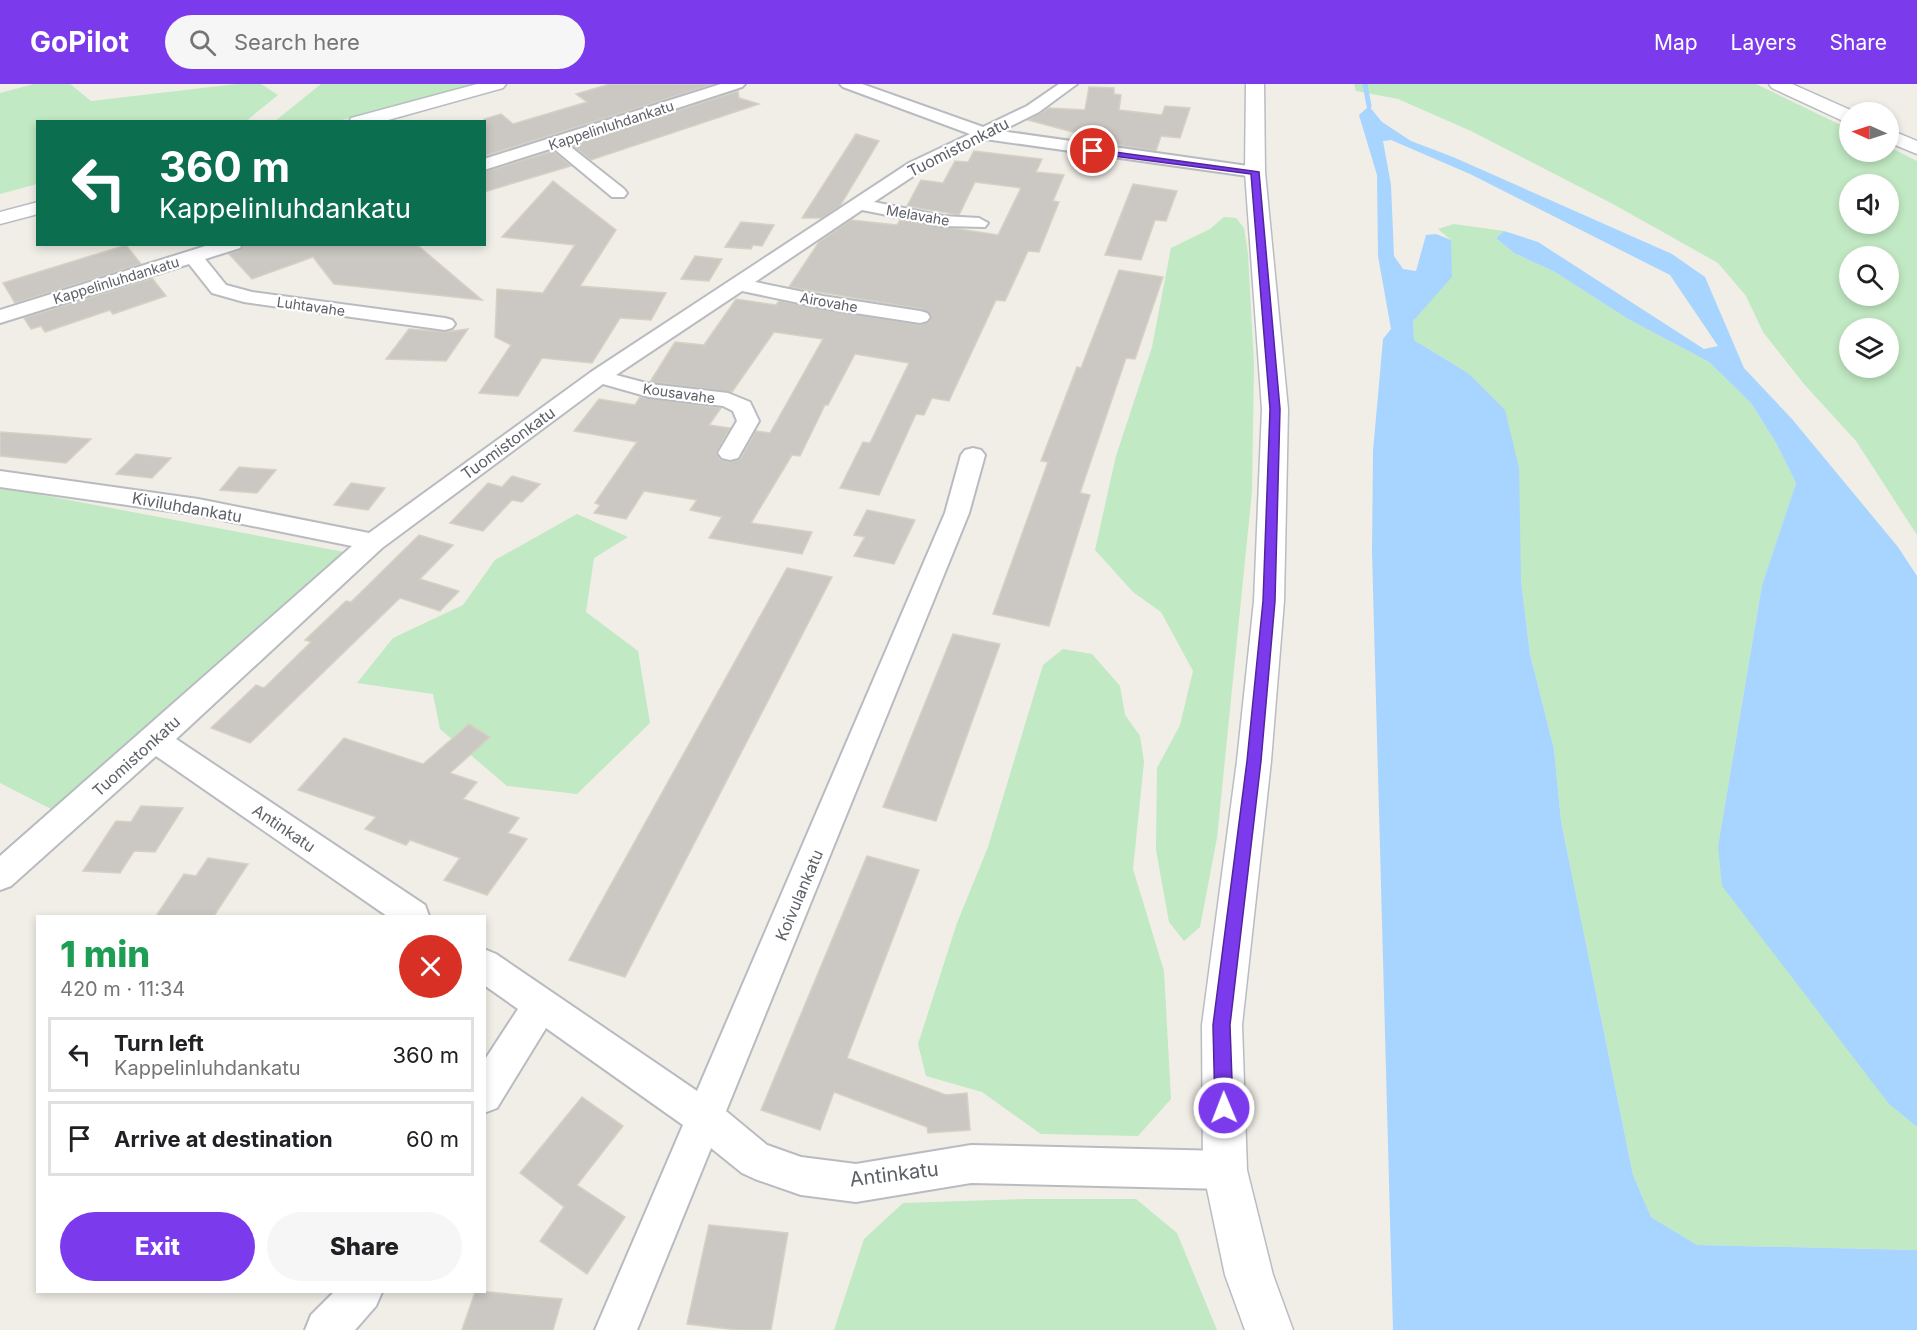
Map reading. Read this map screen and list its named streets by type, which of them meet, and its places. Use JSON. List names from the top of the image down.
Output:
{
  "streets": {
    "street": [
      "Kappelinluhdankatu",
      "Tuomistonkatu",
      "Melavahe",
      "Airovahe",
      "Luhtavahe",
      "Kousavahe",
      "Kiviluhdankatu",
      "Antinkatu",
      "Koivulankatu"
    ]
  },
  "crossings": [
    ["Kappelinluhdankatu", "Luhtavahe"],
    ["Tuomistonkatu", "Melavahe"],
    ["Tuomistonkatu", "Airovahe"],
    ["Tuomistonkatu", "Kousavahe"],
    ["Tuomistonkatu", "Kiviluhdankatu"],
    ["Tuomistonkatu", "Antinkatu"],
    ["Antinkatu", "Koivulankatu"]
  ],
  "north": "left",
  "page": {
    "header": "GoPilot",
    "search": "Search here",
    "nav": ["Map", "Layers", "Share"],
    "turn": ["360 m", "Kappelinluhdankatu"],
    "heading": ["1 min", "420 m · 11:34"],
    "list": [
      {
        "name": "Turn left",
        "note": "Kappelinluhdankatu",
        "value": "360 m"
      },
      {
        "name": "Arrive at destination",
        "value": "60 m"
      }
    ],
    "buttons": ["Exit", "Share"]
  }
}
